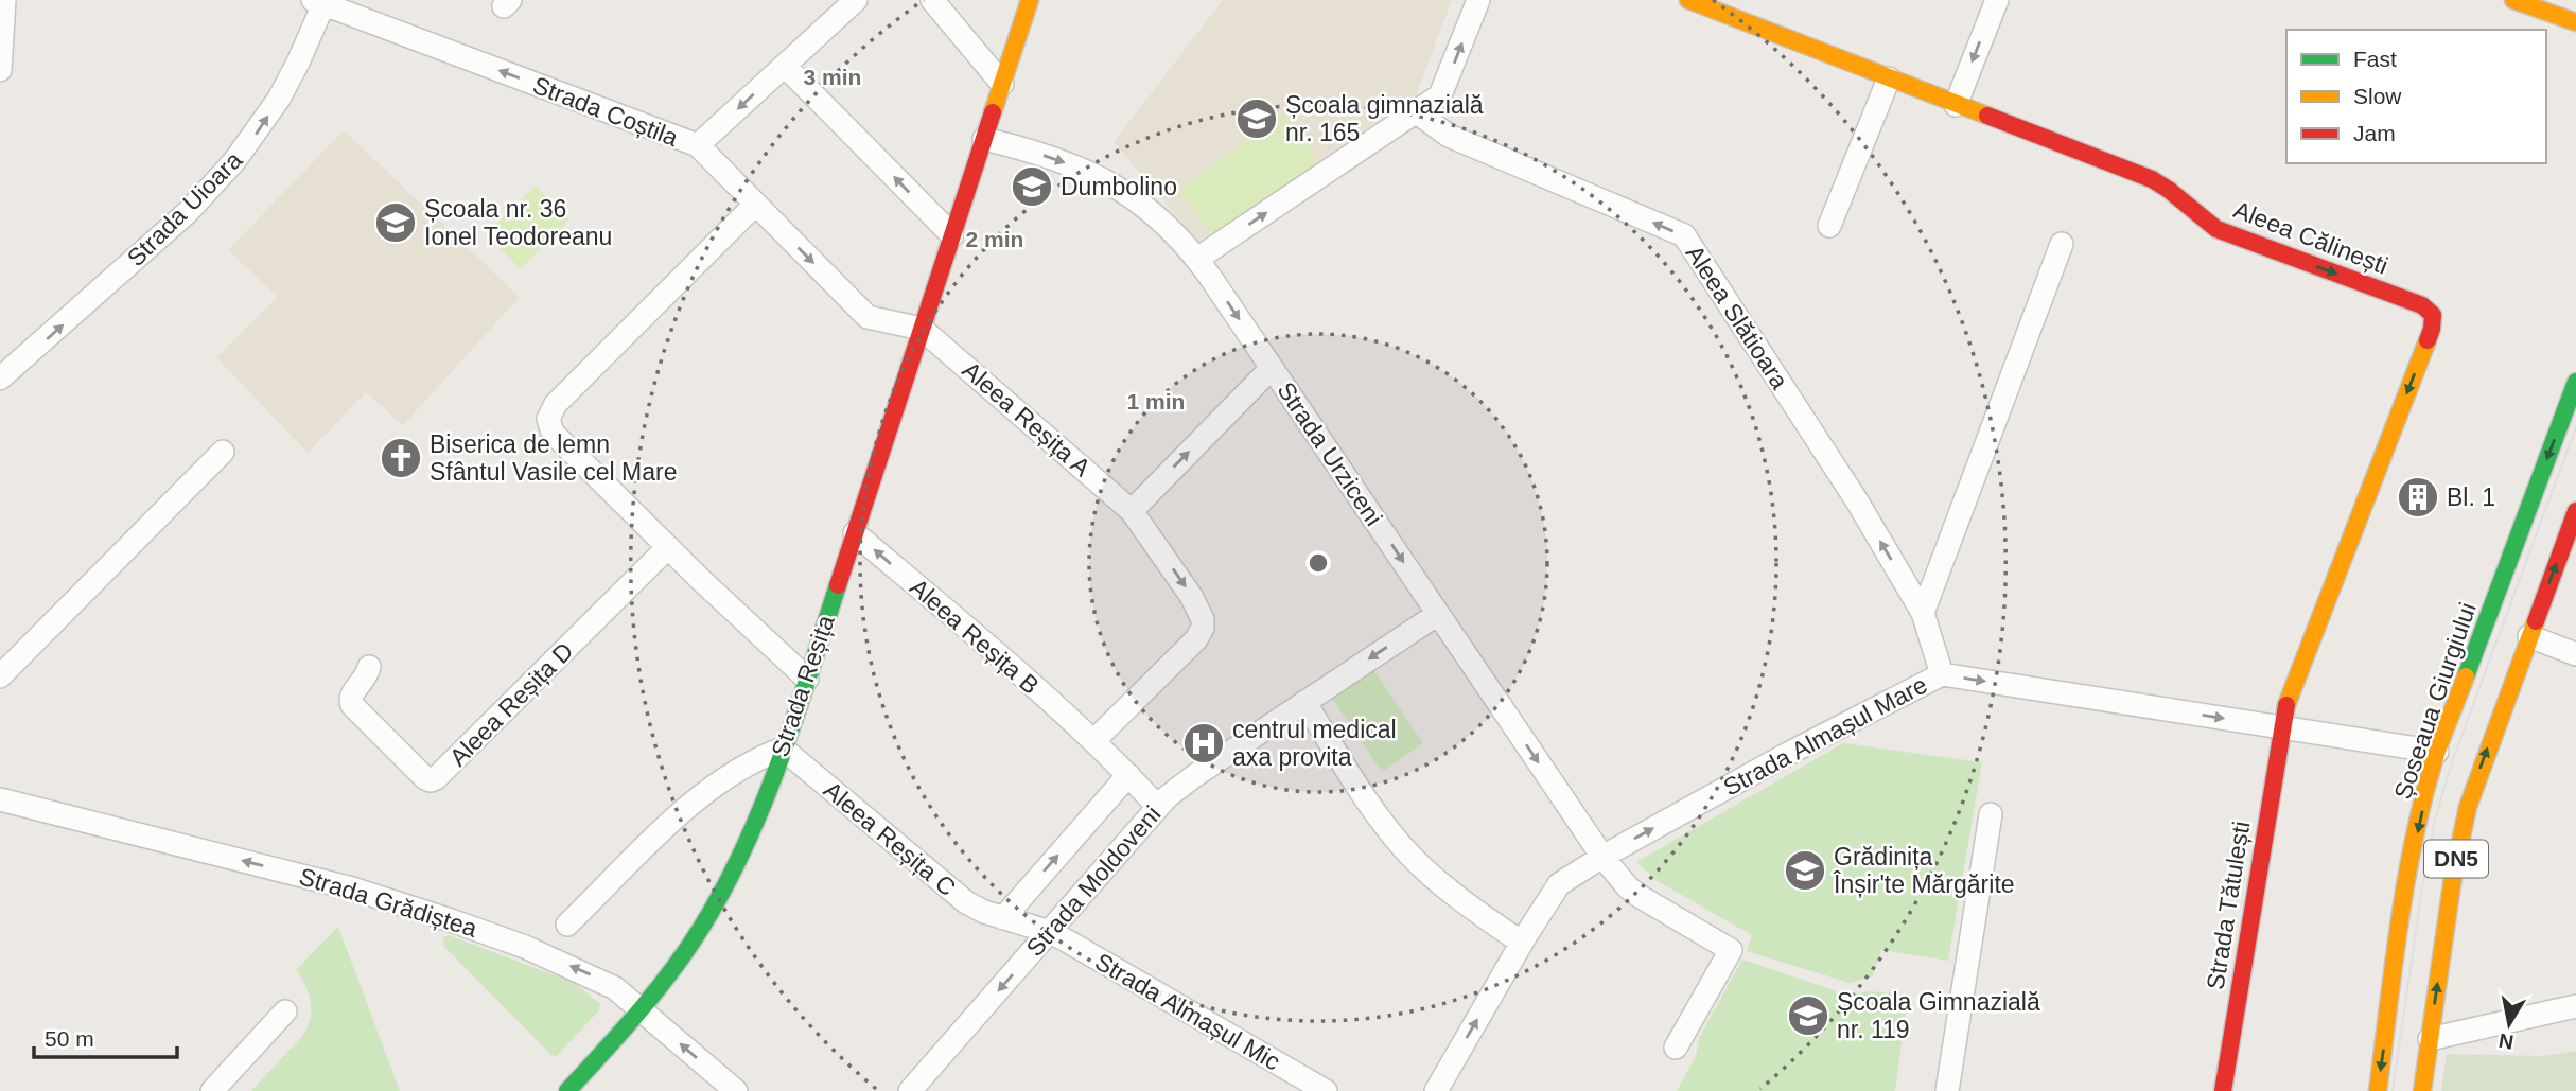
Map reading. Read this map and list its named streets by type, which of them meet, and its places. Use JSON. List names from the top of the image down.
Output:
{
  "streets": {
    "street": [
      "Strada Coștila",
      "Strada Uioara",
      "Aleea Călinești",
      "Aleea Slătioara",
      "Aleea Reșița A",
      "Strada Urziceni",
      "Aleea Reșița B",
      "Strada Reșița",
      "Șoseaua Giurgiului",
      "Aleea Reșița D",
      "Strada Almașul Mare",
      "Aleea Reșița C",
      "DN5",
      "Strada Moldoveni",
      "Strada Grădiștea",
      "Strada Tătulești",
      "Strada Almașul Mic"
    ]
  },
  "crossings": [
    ["Strada Coștila", "Strada Uioara"],
    ["Aleea Călinești", "Strada Almașul Mare"],
    ["Aleea Călinești", "Strada Tătulești"],
    ["Aleea Slătioara", "Strada Almașul Mare"],
    ["Aleea Reșița A", "Strada Reșița"],
    ["Strada Urziceni", "Strada Reșița"],
    ["Strada Urziceni", "Strada Almașul Mare"],
    ["Strada Urziceni", "Strada Moldoveni"],
    ["Aleea Reșița B", "Strada Reșița"],
    ["Aleea Reșița B", "Strada Moldoveni"],
    ["Strada Reșița", "Aleea Reșița C"],
    ["Strada Reșița", "Strada Grădiștea"],
    ["Șoseaua Giurgiului", "Strada Almașul Mare"],
    ["Strada Almașul Mare", "Strada Tătulești"],
    ["Aleea Reșița C", "Strada Moldoveni"],
    ["Aleea Reșița C", "Strada Almașul Mic"],
    ["Strada Moldoveni", "Strada Almașul Mic"]
  ],
  "one_way": [
    "Strada Coștila",
    "Strada Uioara",
    "Aleea Slătioara",
    "Aleea Reșița B",
    "Strada Almașul Mare",
    "Strada Moldoveni",
    "Strada Grădiștea"
  ],
  "places": {
    "school or university": [
      "Școala gimnazială nr. 165",
      "Dumbolino",
      "Școala nr. 36 Ionel Teodoreanu",
      "Grădinița Înșir'te Mărgărite",
      "Școala Gimnazială nr. 119"
    ],
    "church": ["Biserica de lemn Sfântul Vasile cel Mare"],
    "building": ["Bl. 1"],
    "hospital": ["centrul medical axa provita"]
  },
  "legend": ["Fast", "Slow", "Jam"],
  "scale_bar": "50 m",
  "north": "bottom",
  "rings": ["3 min", "2 min", "1 min"]
}
